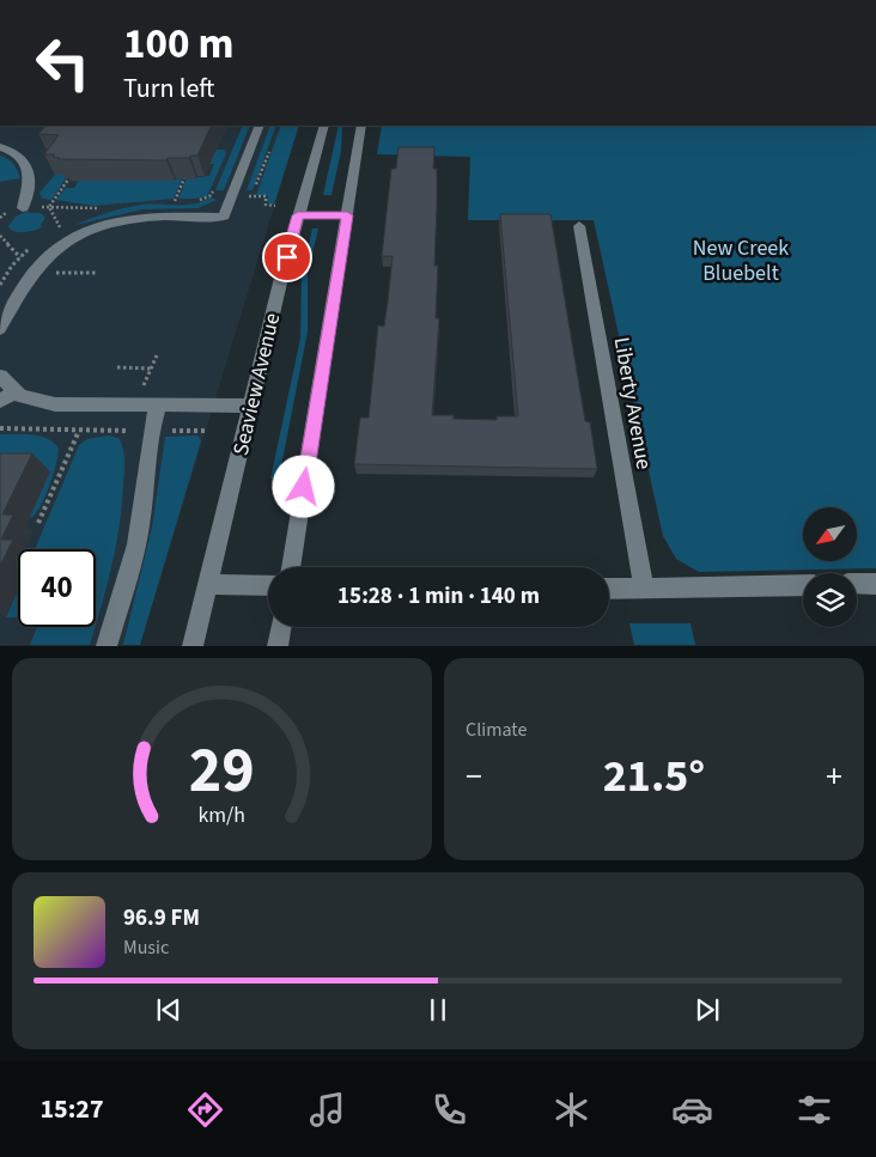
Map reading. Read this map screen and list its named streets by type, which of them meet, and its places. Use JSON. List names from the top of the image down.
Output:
{
  "streets": {
    "street": ["Seaview Avenue", "Liberty Avenue"]
  },
  "parks": ["New Creek Bluebelt"],
  "north": "bottom left",
  "page": {
    "turn": ["100 m", "Turn left"],
    "limit": "40",
    "trip": "15:28 · 1 min · 140 m",
    "tile": "Climate",
    "heat": ["−", "21.5°", "+"],
    "song": ["96.9 FM", "Music"],
    "tabs": "15:27",
    "gauge": ["29", "km/h"]
  }
}
